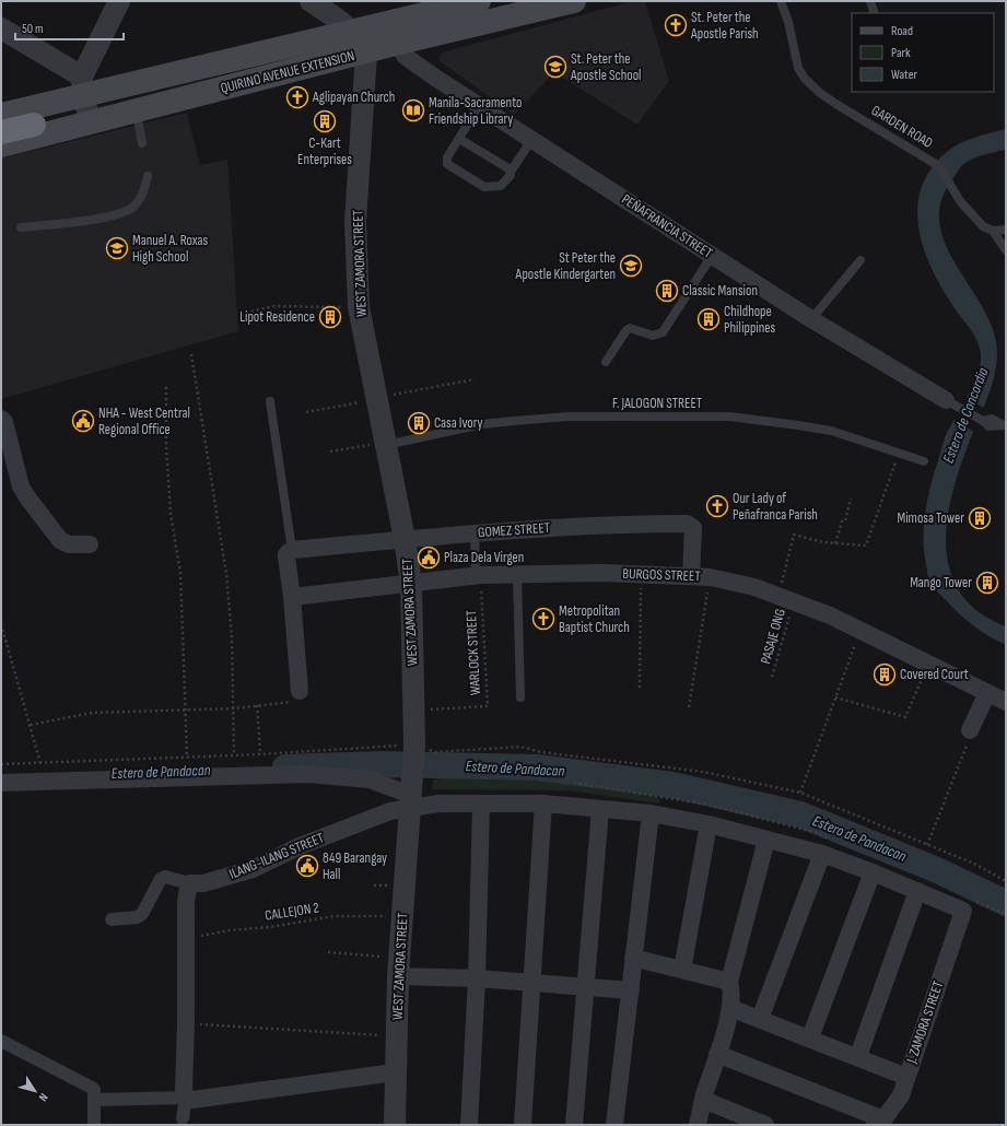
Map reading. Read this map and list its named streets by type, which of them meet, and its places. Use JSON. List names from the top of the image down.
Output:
{
  "streets": {
    "main road": ["QUIRINO AVENUE EXTENSION"],
    "street": [
      "PEÑAFRANCIA STREET",
      "WEST ZAMORA STREET",
      "GOMEZ STREET",
      "BURGOS STREET",
      "ILANG-ILANG STREET",
      "J. ZAMORA STREET"
    ],
    "lane": ["GARDEN ROAD", "F. JALOGON STREET"],
    "path": ["PASAJE ONG", "WARLOCK STREET", "CALLEJON 2"]
  },
  "crossings": [
    ["QUIRINO AVENUE EXTENSION", "PEÑAFRANCIA STREET"],
    ["QUIRINO AVENUE EXTENSION", "WEST ZAMORA STREET"],
    ["WEST ZAMORA STREET", "F. JALOGON STREET"],
    ["WEST ZAMORA STREET", "GOMEZ STREET"],
    ["WEST ZAMORA STREET", "BURGOS STREET"],
    ["WEST ZAMORA STREET", "WARLOCK STREET"],
    ["WEST ZAMORA STREET", "ILANG-ILANG STREET"],
    ["WEST ZAMORA STREET", "CALLEJON 2"],
    ["GOMEZ STREET", "BURGOS STREET"],
    ["BURGOS STREET", "PASAJE ONG"],
    ["BURGOS STREET", "WARLOCK STREET"],
    ["ILANG-ILANG STREET", "J. ZAMORA STREET"]
  ],
  "water": ["Estero de Concordia", "Estero de Pandacan"],
  "places": {
    "church": [
      "St. Peter the Apostle Parish",
      "Aglipayan Church",
      "Our Lady of Peñafranca Parish",
      "Metropolitan Baptist Church"
    ],
    "school or university": ["St. Peter the Apostle School", "Manuel A. Roxas High School", "St Peter the Apostle Kindergarten"],
    "library": ["Manila-Sacramento Friendship Library"],
    "building": [
      "C-Kart Enterprises",
      "Classic Mansion",
      "Lipot Residence",
      "Childhope Philippines",
      "Casa Ivory",
      "Mimosa Tower",
      "Mango Tower",
      "Covered Court"
    ],
    "public building": ["NHA - West Central Regional Office", "Plaza Dela Virgen", "849 Barangay Hall"]
  },
  "legend": ["Road", "Park", "Water"],
  "scale_bar": "50 m",
  "north": "bottom right"
}
